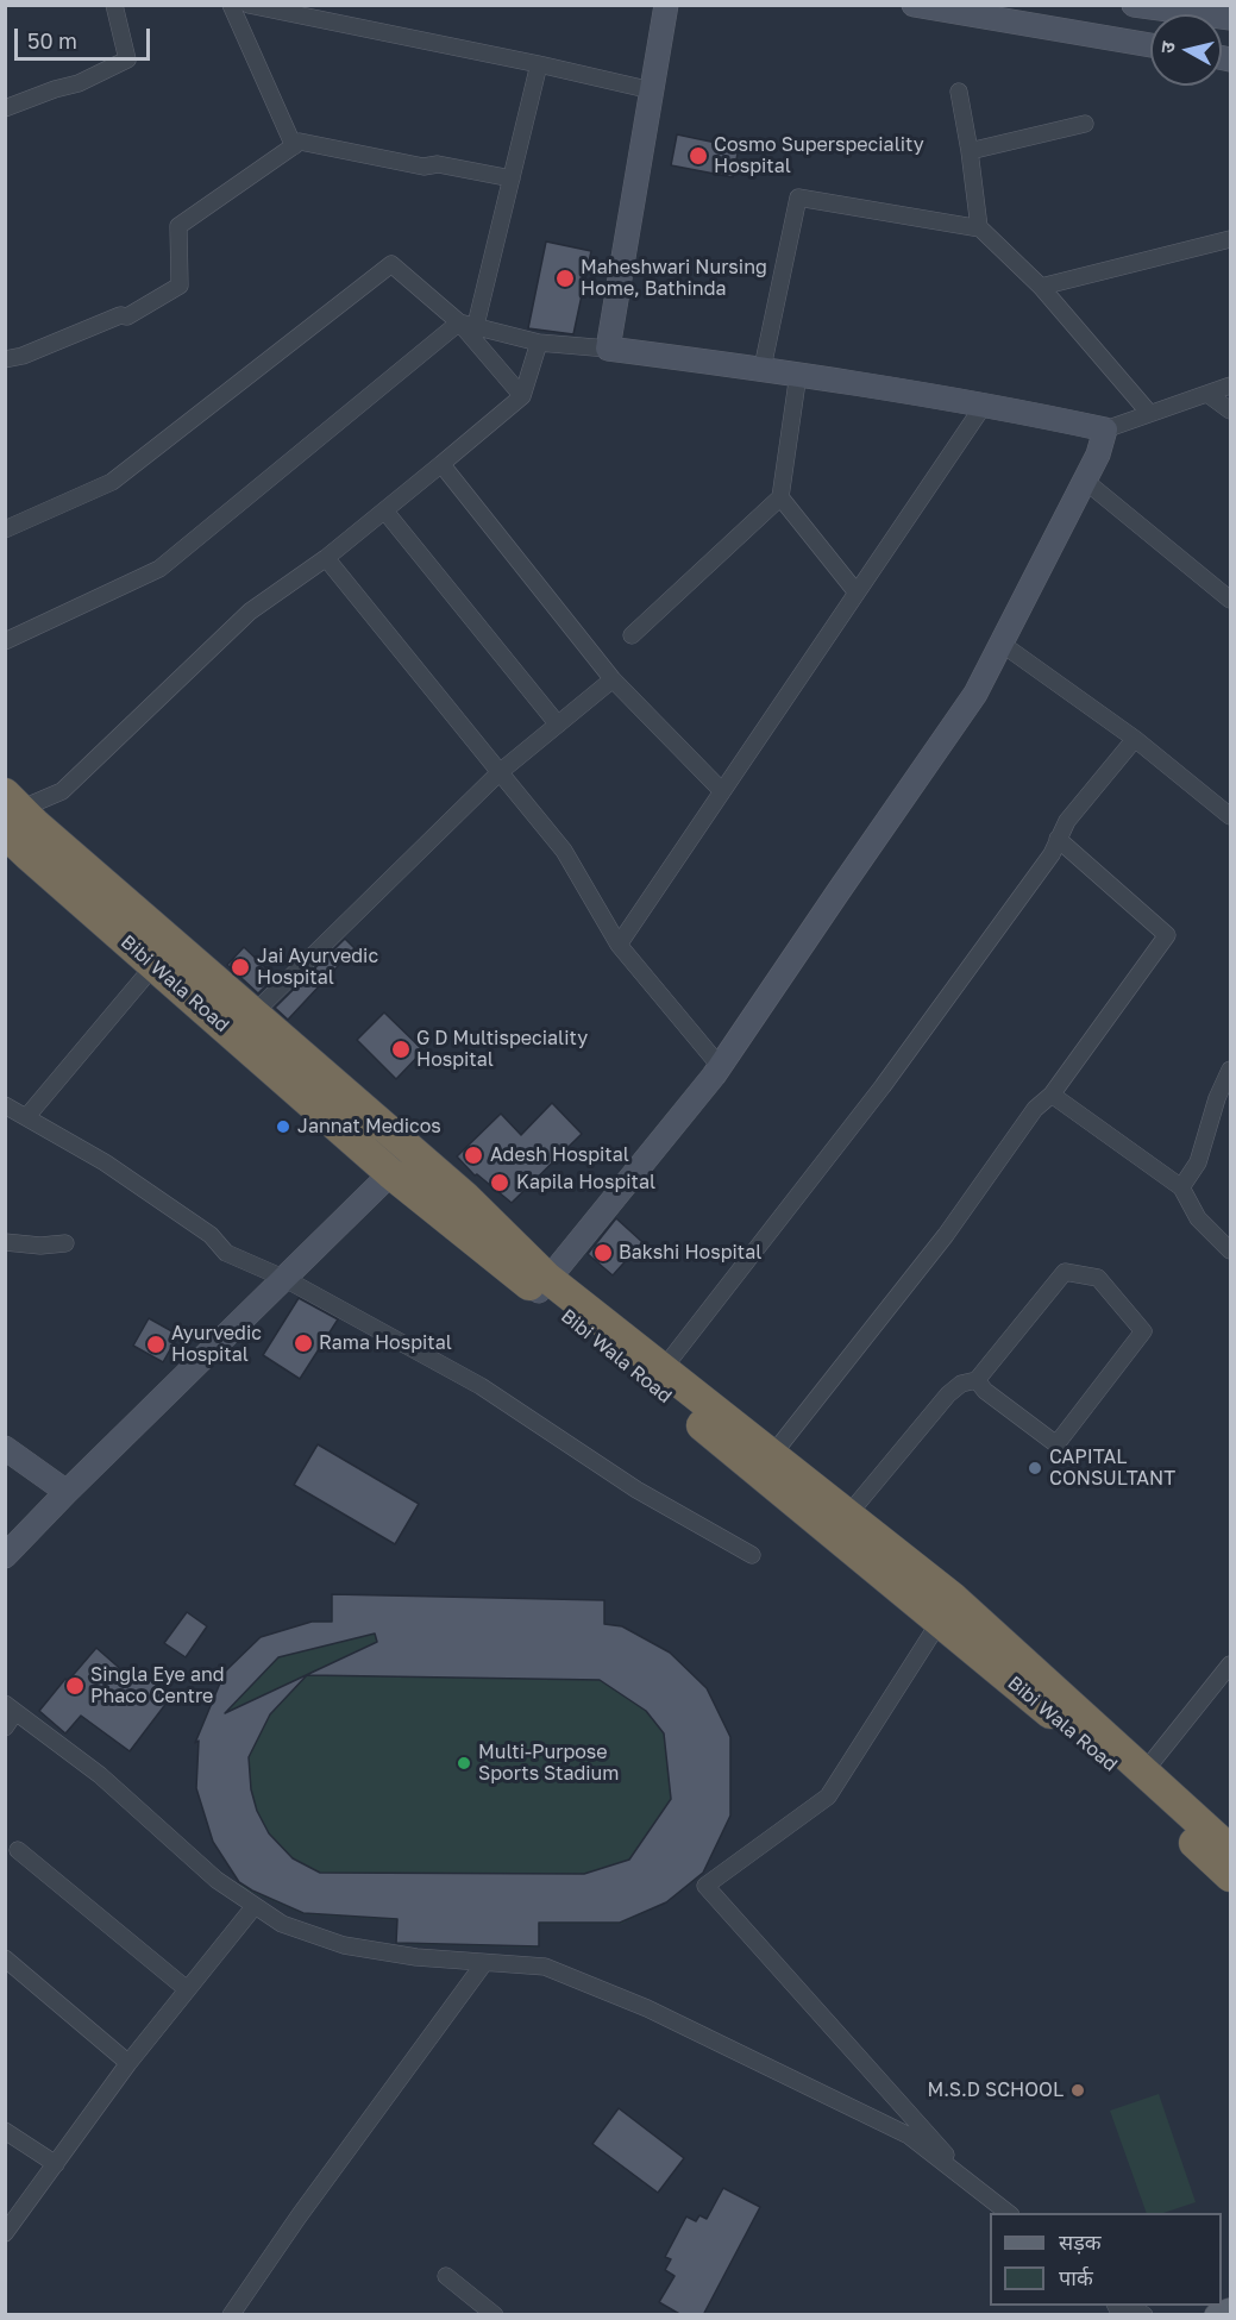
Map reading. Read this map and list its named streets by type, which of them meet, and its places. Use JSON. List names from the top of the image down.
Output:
{
  "streets": {
    "highway": ["Bibi Wala Road"]
  },
  "places": [
    "Cosmo Superspeciality Hospital",
    "Maheshwari Nursing Home, Bathinda",
    "Jai Ayurvedic Hospital",
    "G D Multispeciality Hospital",
    "Jannat Medicos",
    "Adesh Hospital",
    "Kapila Hospital",
    "Bakshi Hospital",
    "Rama Hospital",
    "Ayurvedic Hospital",
    "CAPITAL CONSULTANT",
    "Singla Eye and Phaco Centre",
    "Multi-Purpose Sports Stadium",
    "M.S.D SCHOOL"
  ],
  "legend": ["सड़क", "पार्क"],
  "scale_bar": "50 m",
  "north": "left"
}
